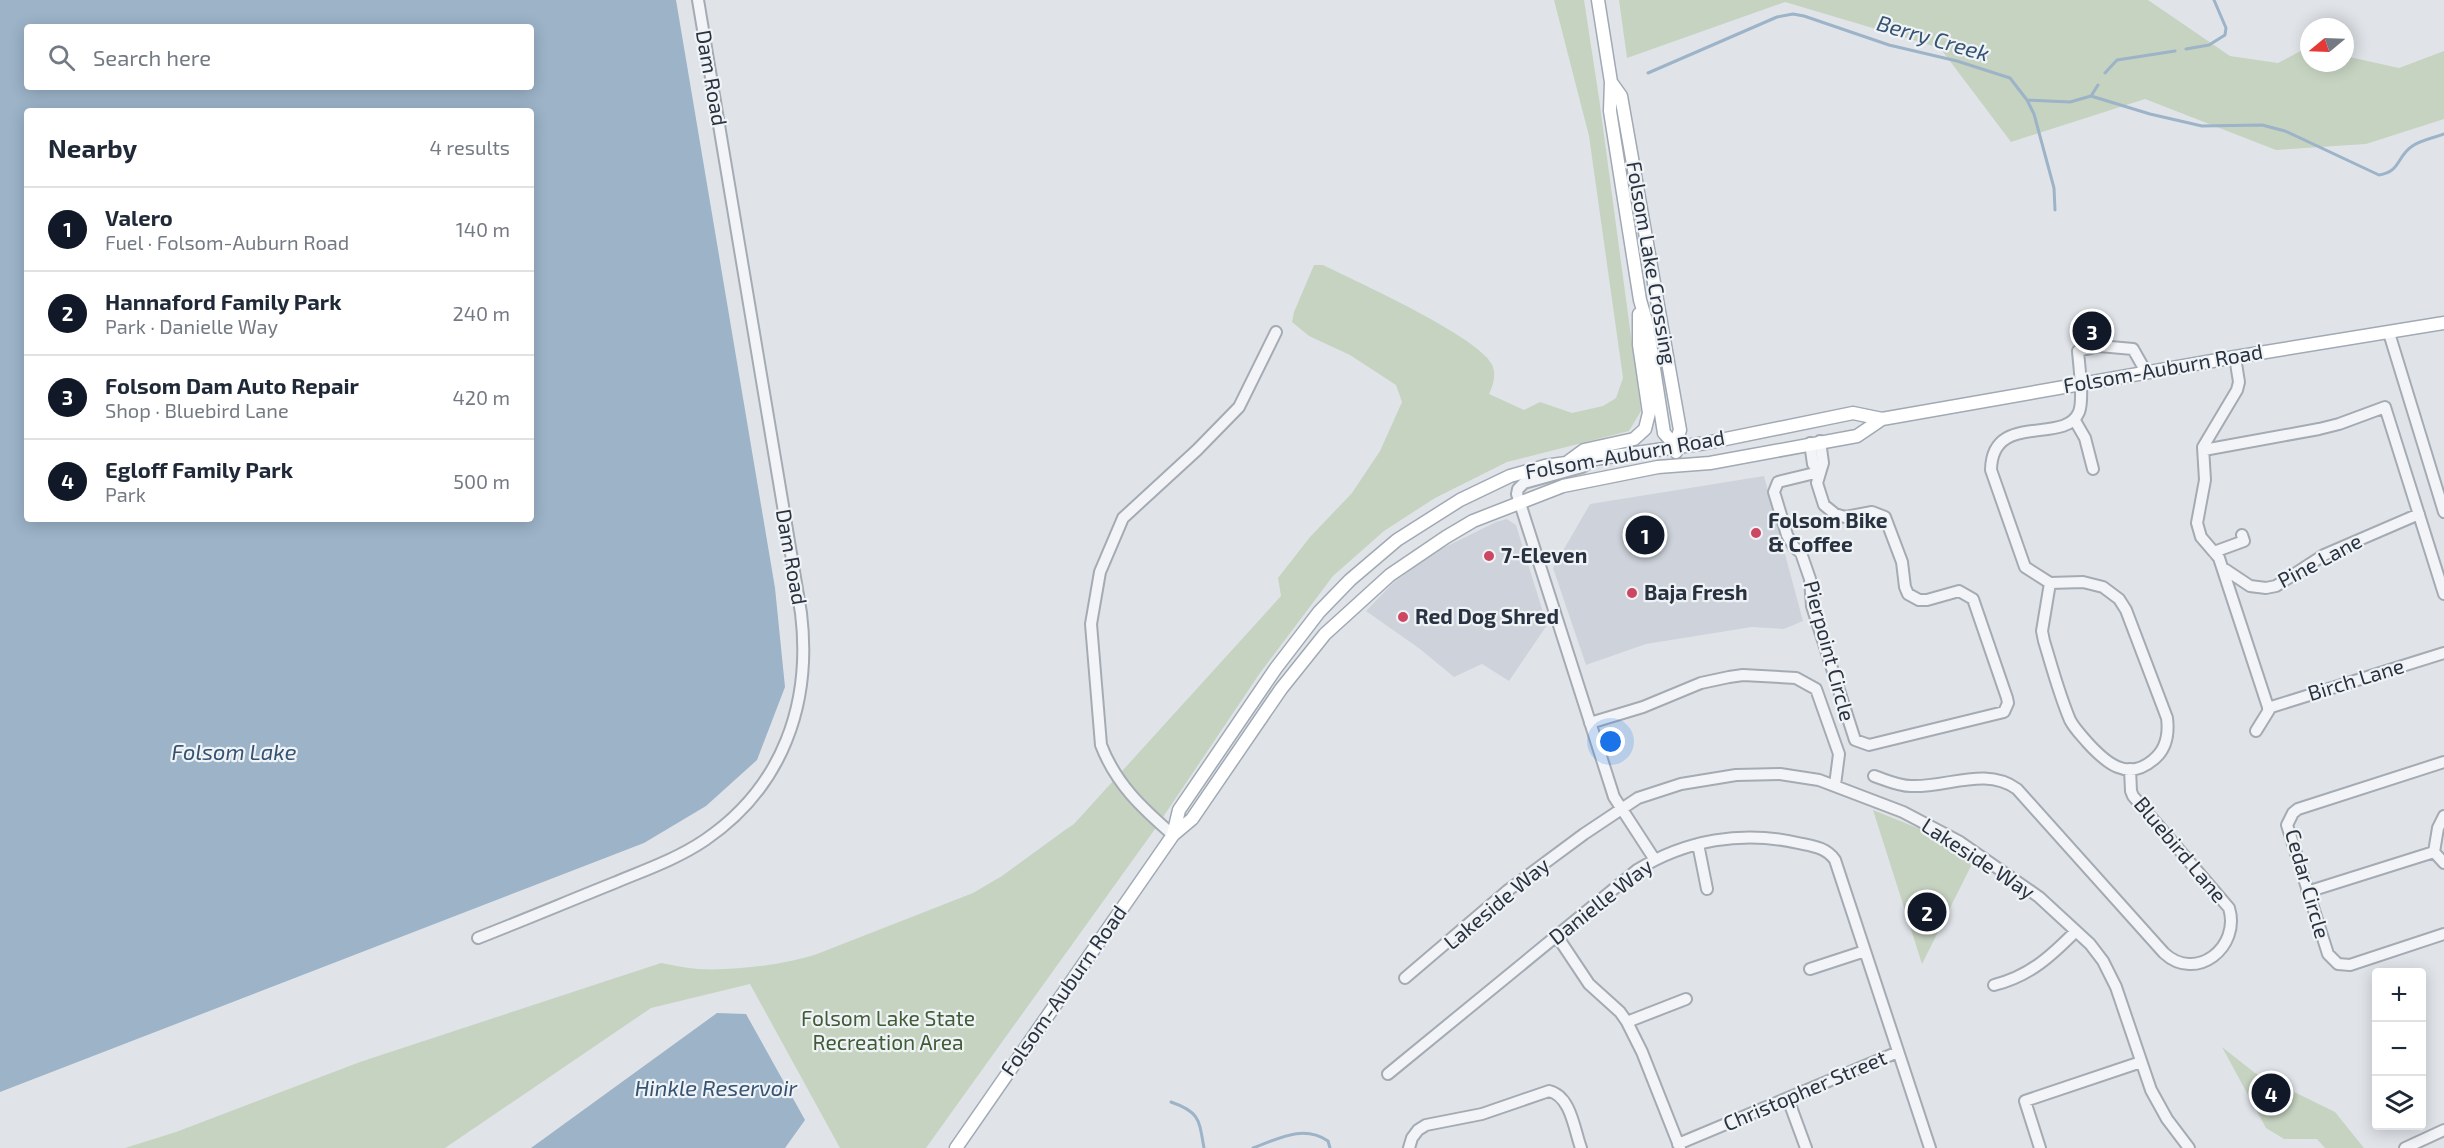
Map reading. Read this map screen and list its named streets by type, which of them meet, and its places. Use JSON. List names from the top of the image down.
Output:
{
  "streets": {
    "main road": ["Folsom Lake Crossing", "Folsom-Auburn Road"],
    "street": [
      "Dam Road",
      "Pine Lane",
      "Pierpoint Circle",
      "Birch Lane",
      "Bluebird Lane",
      "Lakeside Way",
      "Cedar Circle",
      "Danielle Way",
      "Christopher Street"
    ]
  },
  "crossings": [
    ["Folsom Lake Crossing", "Folsom-Auburn Road"],
    ["Folsom-Auburn Road", "Pierpoint Circle"],
    ["Danielle Way", "Christopher Street"]
  ],
  "water": ["Berry Creek", "Folsom Lake", "Hinkle Reservoir"],
  "parks": ["Folsom Lake State Recreation Area"],
  "places": [
    "Folsom Bike & Coffee",
    "7-Eleven",
    "Baja Fresh",
    "Red Dog Shred"
  ],
  "north": "left",
  "page": {
    "search": "Search here",
    "heading": ["Nearby", "4 results"],
    "list": [
      {
        "mark": "1",
        "name": "Valero",
        "note": "Fuel · Folsom-Auburn Road",
        "value": "140 m"
      },
      {
        "mark": "2",
        "name": "Hannaford Family Park",
        "note": "Park · Danielle Way",
        "value": "240 m"
      },
      {
        "mark": "3",
        "name": "Folsom Dam Auto Repair",
        "note": "Shop · Bluebird Lane",
        "value": "420 m"
      },
      {
        "mark": "4",
        "name": "Egloff Family Park",
        "note": "Park",
        "value": "500 m"
      }
    ],
    "pins": [
      "3",
      "1",
      "2",
      "4"
    ],
    "map_buttons": ["+", "−"]
  }
}
